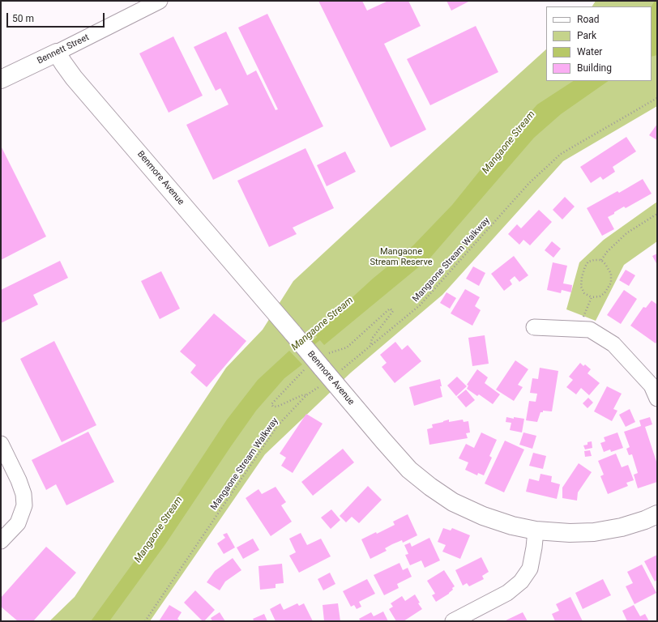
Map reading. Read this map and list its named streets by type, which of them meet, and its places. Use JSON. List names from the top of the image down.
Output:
{
  "streets": {
    "street": ["Bennett Street", "Benmore Avenue"],
    "path": ["Mangaone Stream Walkway"]
  },
  "crossings": [
    ["Bennett Street", "Benmore Avenue"],
    ["Benmore Avenue", "Mangaone Stream Walkway"]
  ],
  "water": ["Mangaone Stream"],
  "parks": ["Mangaone Stream Reserve"],
  "legend": [
    "Road",
    "Park",
    "Water",
    "Building"
  ],
  "scale_bar": "50 m"
}
